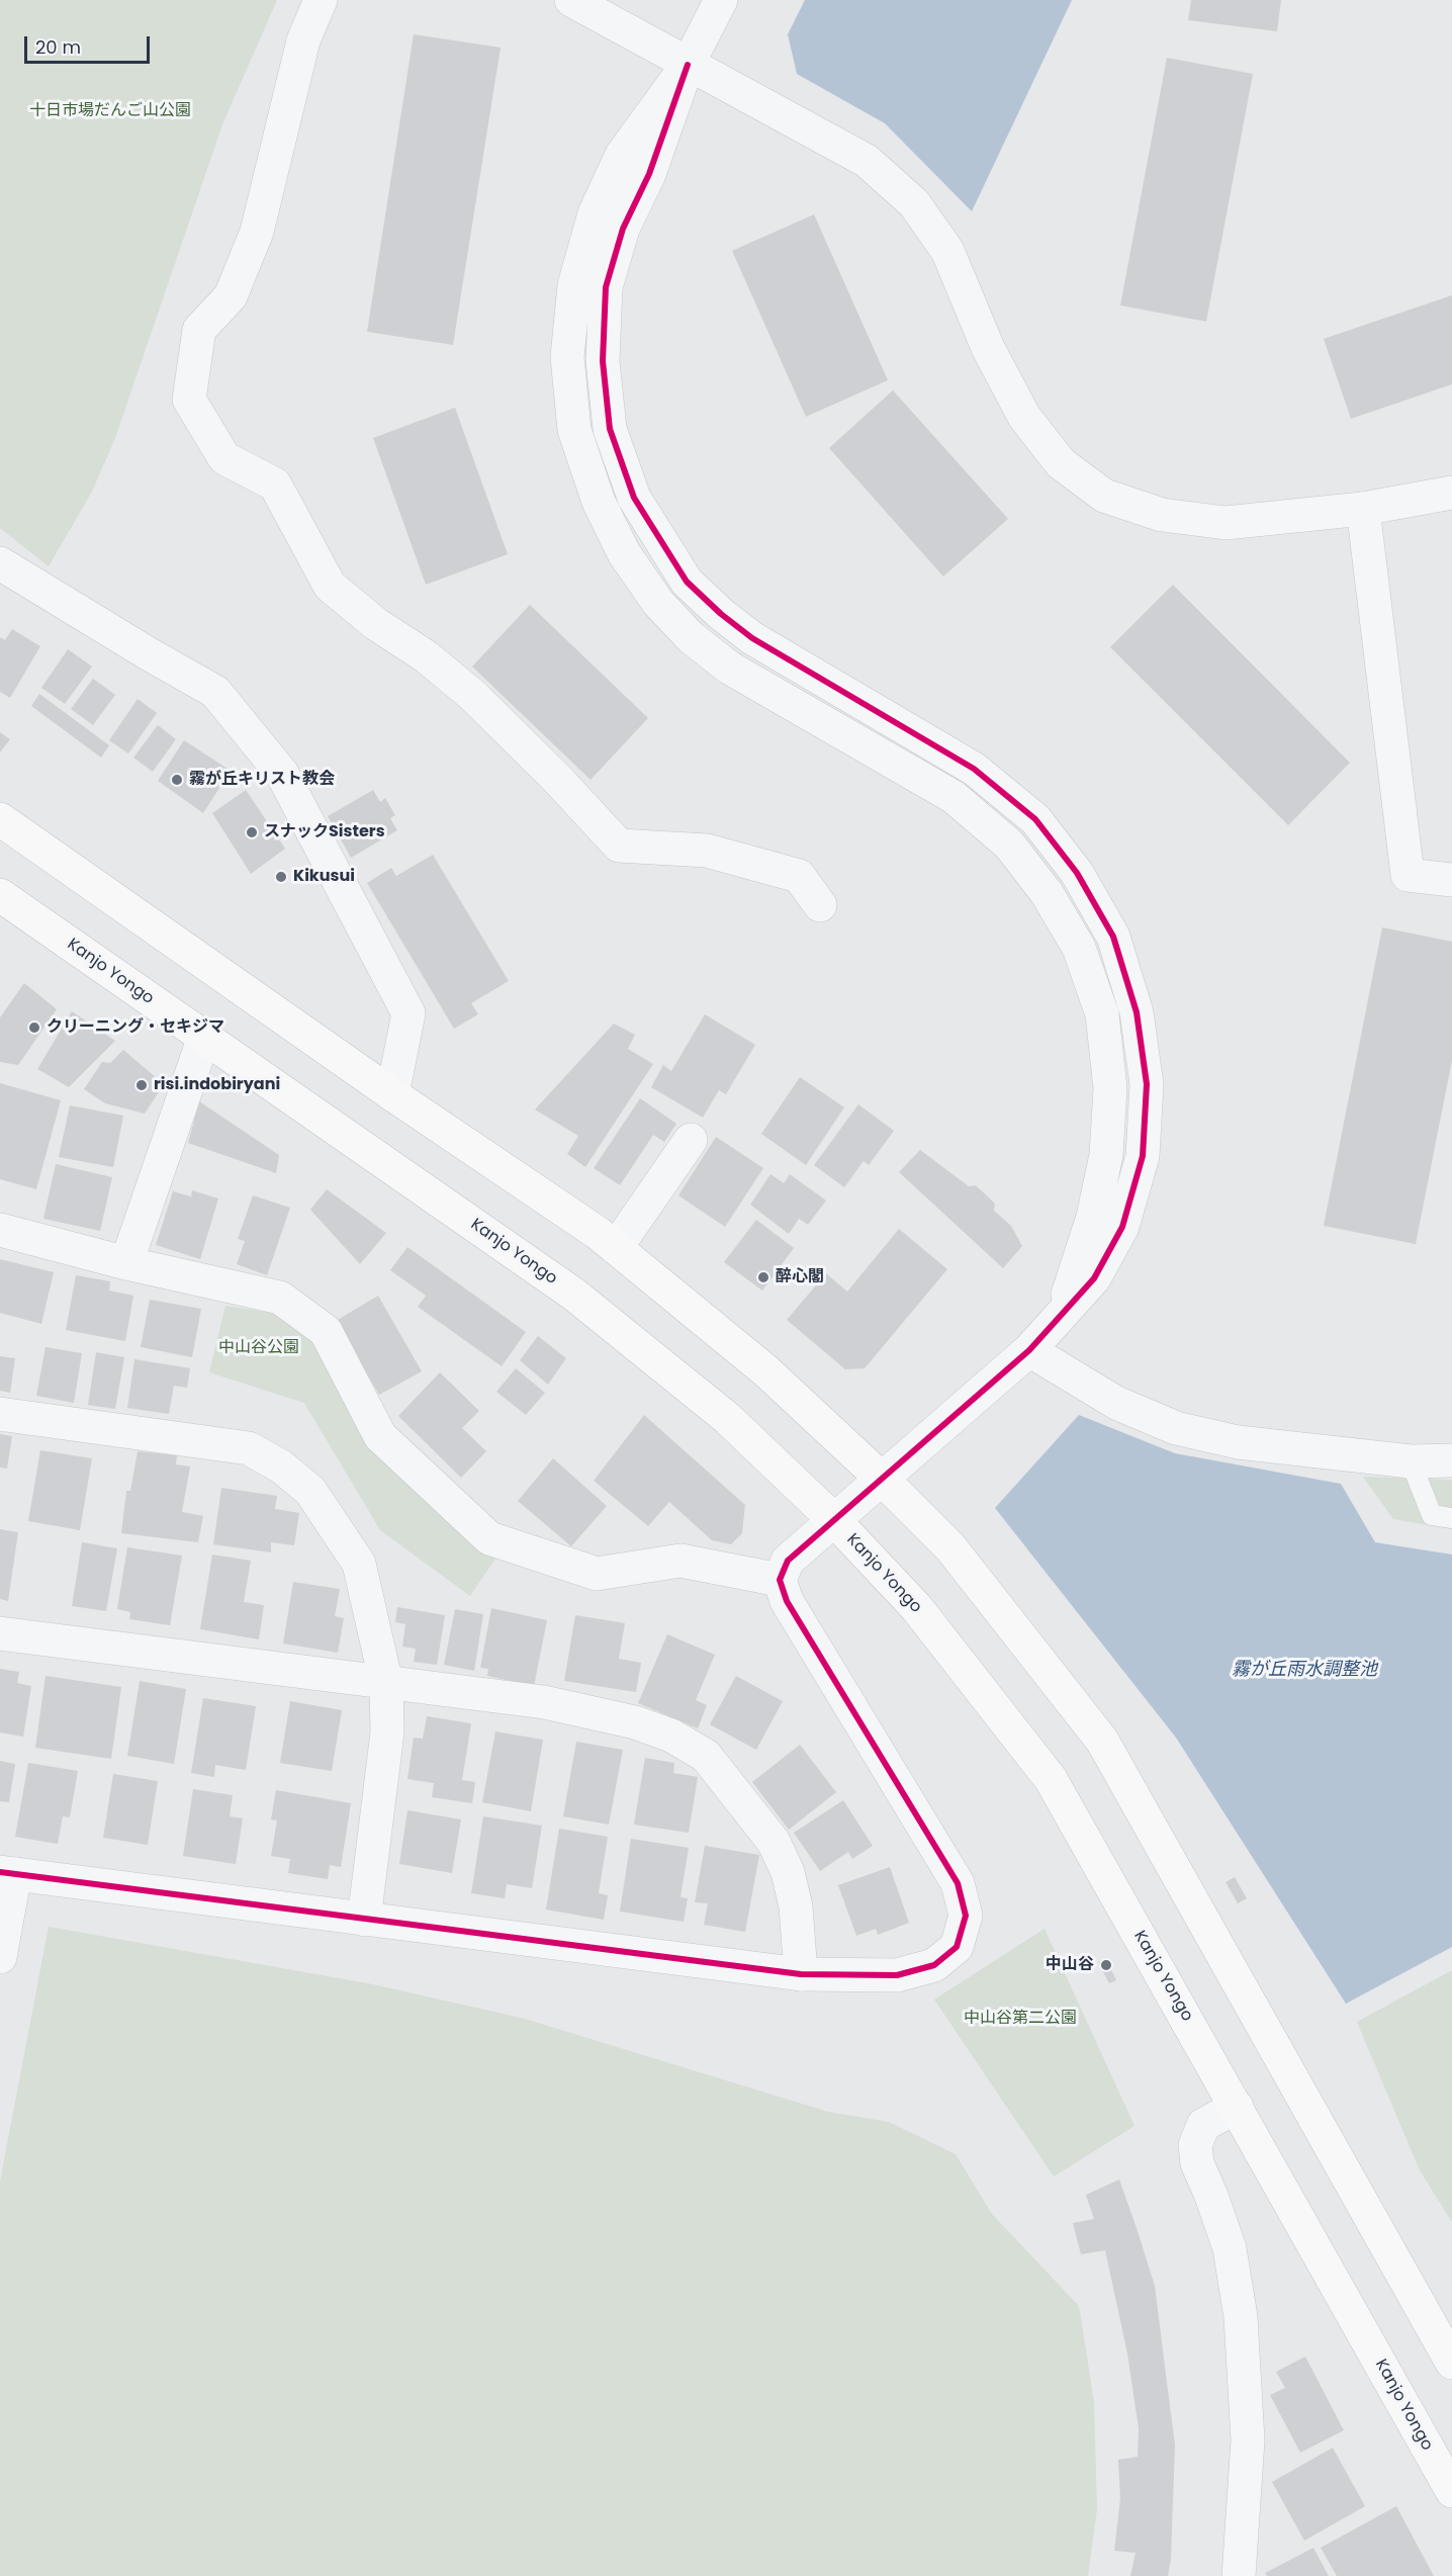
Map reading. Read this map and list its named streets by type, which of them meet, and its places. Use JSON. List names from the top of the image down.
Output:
{
  "streets": {
    "main road": ["Kanjo Yongo"]
  },
  "water": ["霧が丘雨水調整池"],
  "parks": ["十日市場だんご山公園", "中山谷公園", "中山谷第二公園"],
  "places": [
    "霧が丘キリスト教会",
    "スナックSisters",
    "Kikusui",
    "クリーニング・セキジマ",
    "risi.indobiryani",
    "醉心閣",
    "中山谷"
  ],
  "scale_bar": "20 m"
}
